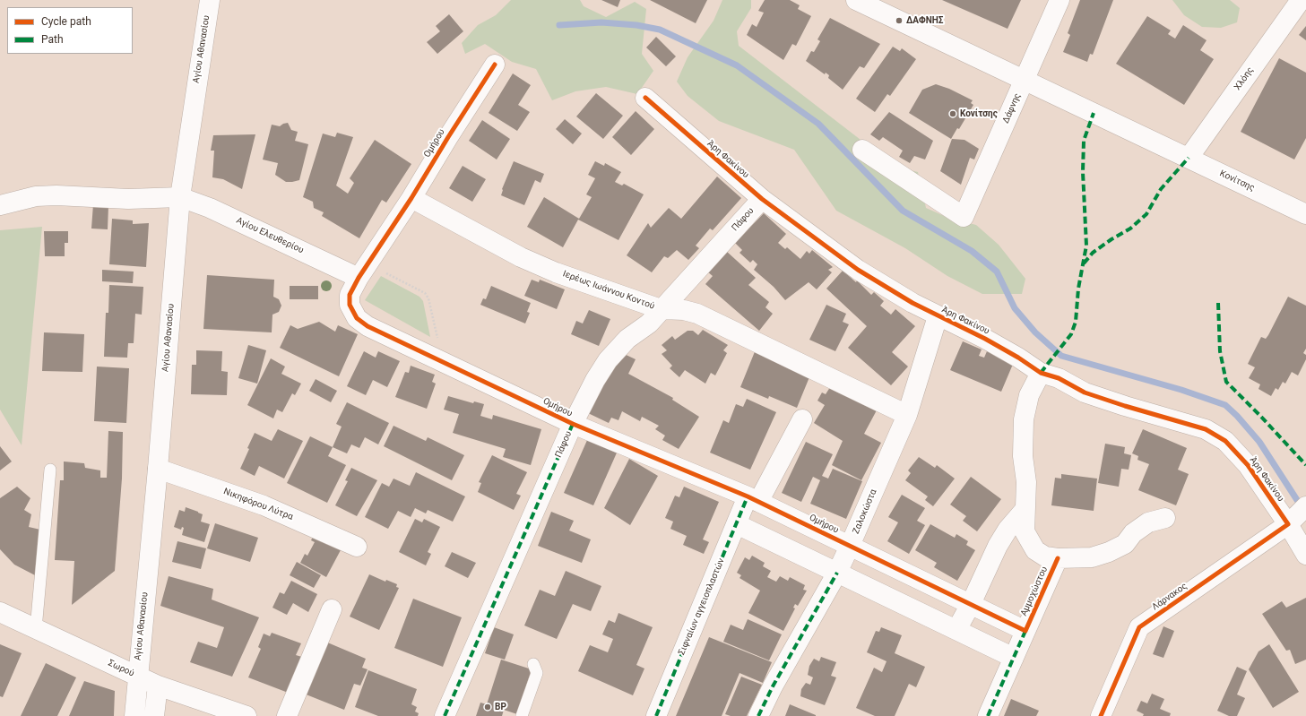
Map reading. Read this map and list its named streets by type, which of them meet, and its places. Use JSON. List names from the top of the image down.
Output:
{
  "streets": {
    "street": [
      "Αγίου Αθανασίου",
      "Χλόης",
      "Δάφνης",
      "Ομήρου",
      "Άρη Φακίνου",
      "Κονίτσης",
      "Πάφου",
      "Αγίου Ελευθερίου",
      "Ιερέως Ιωάννου Κοντού",
      "Νικηφόρου Λύτρα",
      "Ζαλοκώστα",
      "Αμμοχώστου",
      "Λάρνακος",
      "Σιφναίων αγγειοπλαστών",
      "Σωρού"
    ]
  },
  "crossings": [
    ["Αγίου Αθανασίου", "Αγίου Ελευθερίου"],
    ["Αγίου Αθανασίου", "Νικηφόρου Λύτρα"],
    ["Αγίου Αθανασίου", "Σωρού"],
    ["Χλόης", "Κονίτσης"],
    ["Δάφνης", "Κονίτσης"],
    ["Ομήρου", "Πάφου"],
    ["Ομήρου", "Αγίου Ελευθερίου"],
    ["Ομήρου", "Ιερέως Ιωάννου Κοντού"],
    ["Ομήρου", "Ζαλοκώστα"],
    ["Ομήρου", "Αμμοχώστου"],
    ["Ομήρου", "Σιφναίων αγγειοπλαστών"],
    ["Άρη Φακίνου", "Πάφου"],
    ["Άρη Φακίνου", "Ζαλοκώστα"],
    ["Άρη Φακίνου", "Λάρνακος"],
    ["Πάφου", "Ιερέως Ιωάννου Κοντού"],
    ["Ιερέως Ιωάννου Κοντού", "Ζαλοκώστα"]
  ],
  "places": ["ΔΑΦΝΗΣ", "Κονίτσης", "BP"],
  "legend": ["Cycle path", "Path"]
}
